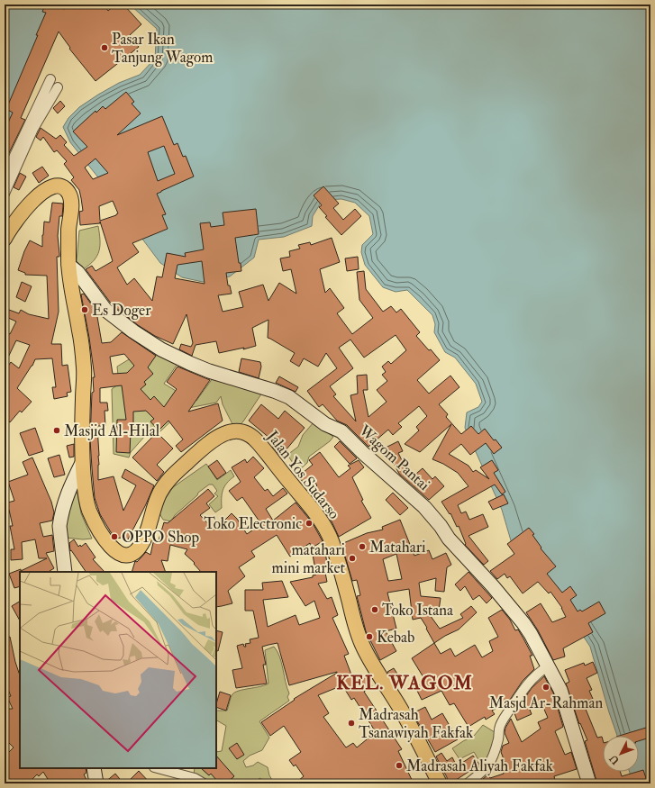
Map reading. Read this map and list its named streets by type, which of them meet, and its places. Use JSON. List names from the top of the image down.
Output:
{
  "streets": {
    "main road": ["Jalan Yos Sudarso"],
    "street": ["Wagom Pantai"]
  },
  "crossings": [
    ["Wagom Pantai", "Jalan Yos Sudarso"]
  ],
  "districts": ["KEL. WAGOM"],
  "places": [
    "Pasar Ikan Tanjung Wagom",
    "Es Doger",
    "Masjid Al-Hilal",
    "Toko Electronic",
    "OPPO Shop",
    "Matahari",
    "matahari mini market",
    "Toko Istana",
    "Kebab",
    "Masjd Ar-Rahman",
    "Madrasah Tsanawiyah Fakfak",
    "Madrasah Aliyah Fakfak"
  ],
  "north": "bottom left"
}
